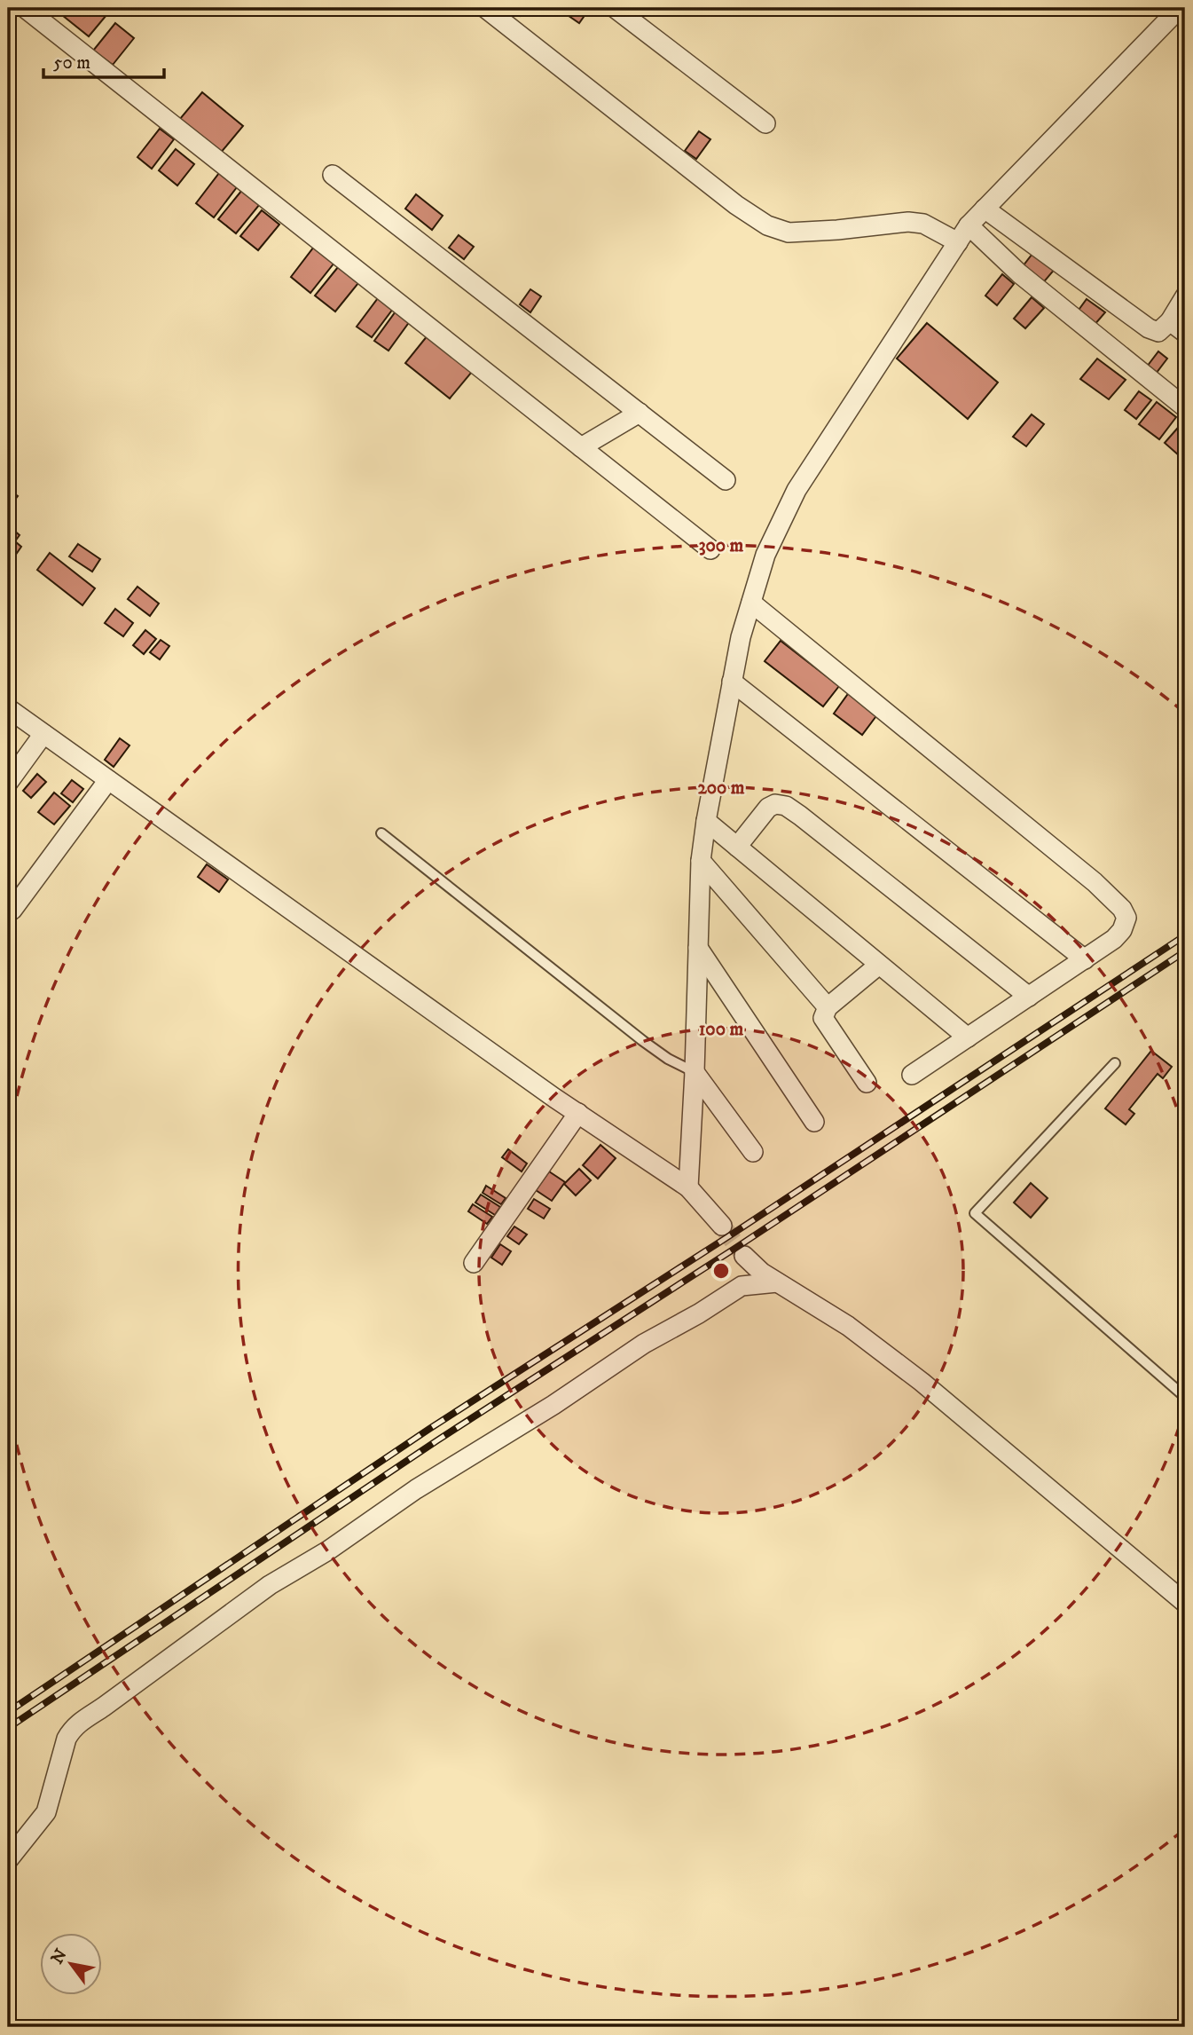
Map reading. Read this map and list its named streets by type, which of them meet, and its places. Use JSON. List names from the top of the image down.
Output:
{
  "scale_bar": "50 m",
  "north": "top left",
  "rings": ["300 m", "200 m", "100 m"]
}
